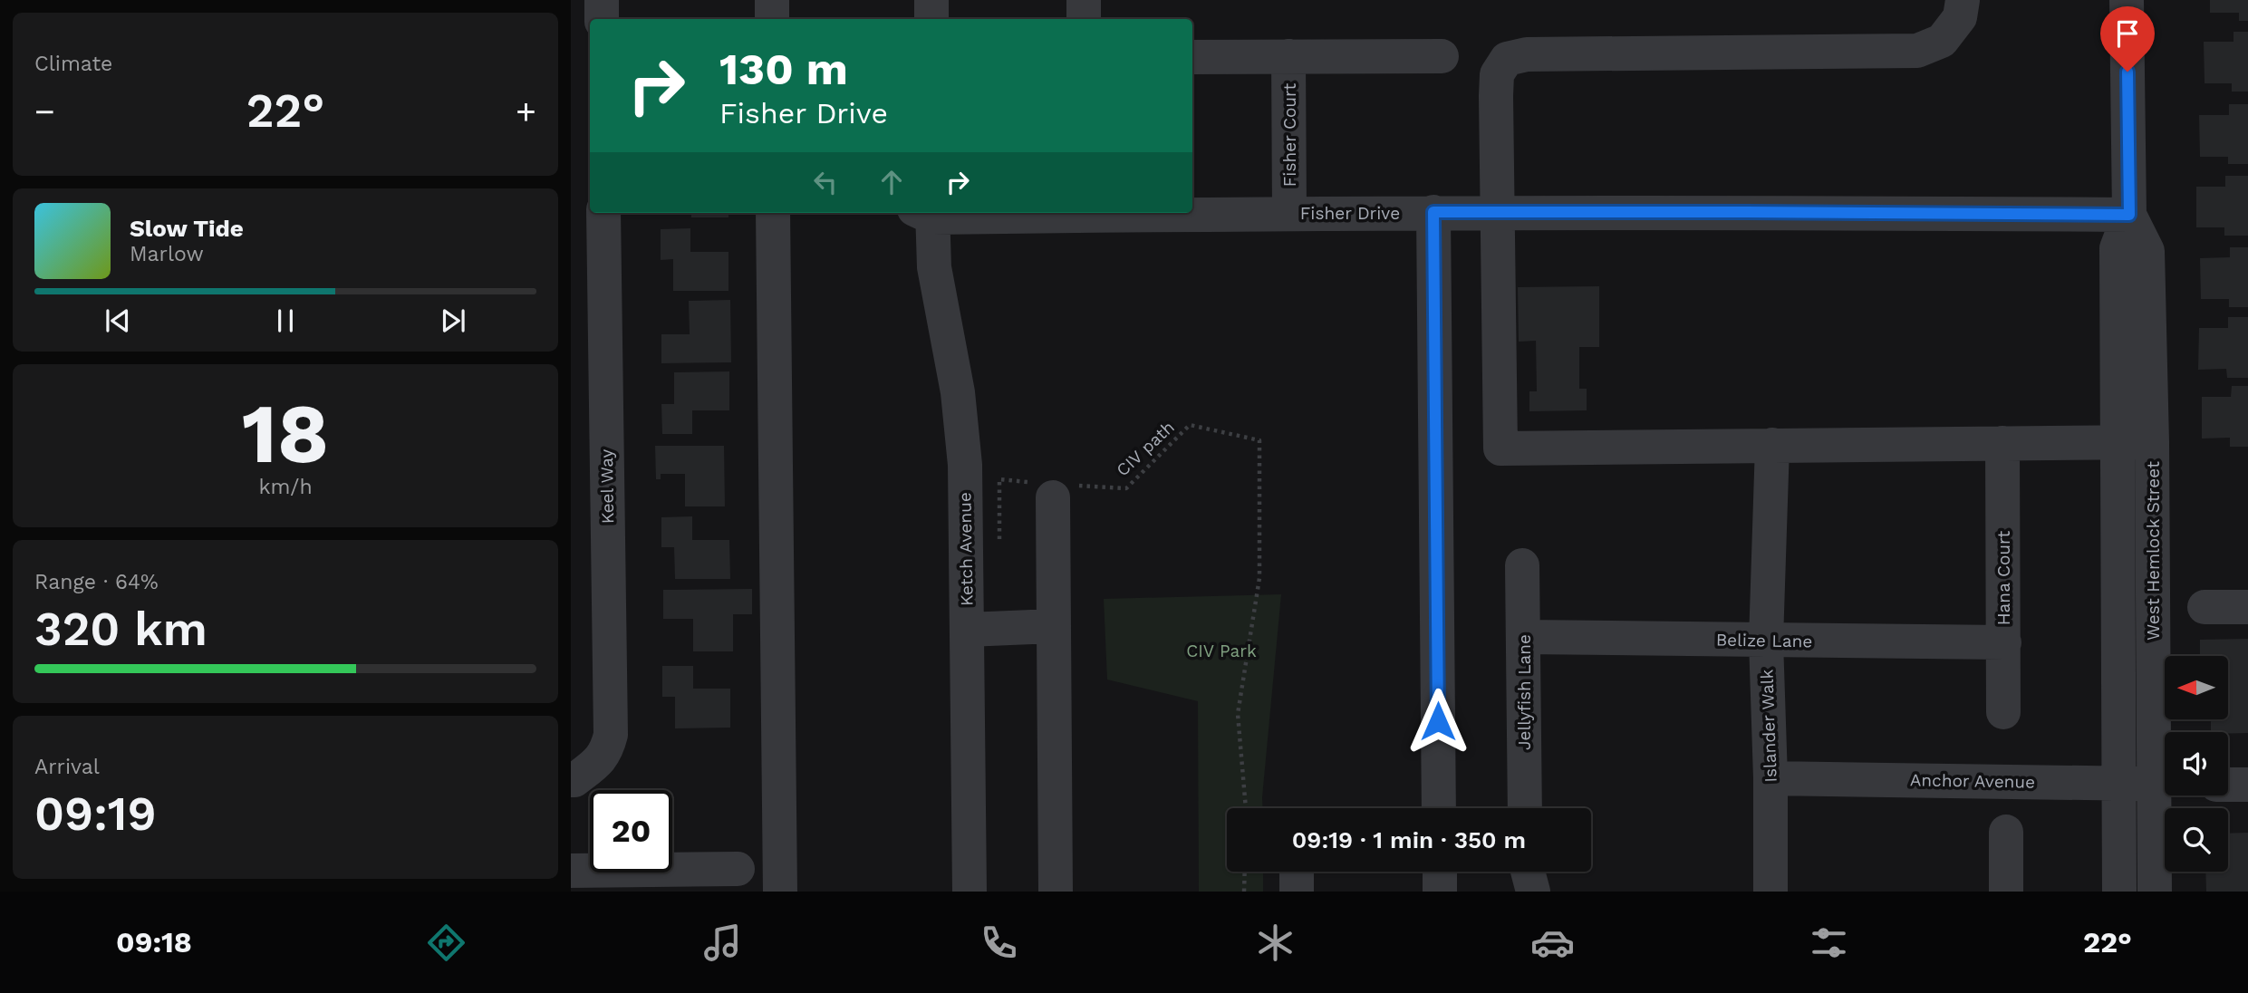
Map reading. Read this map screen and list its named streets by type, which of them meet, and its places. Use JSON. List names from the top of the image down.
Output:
{
  "streets": {
    "street": [
      "Fisher Court",
      "Fisher Drive",
      "Keel Way",
      "Ketch Avenue",
      "West Hemlock Street",
      "Hana Court",
      "Belize Lane",
      "Jellyfish Lane",
      "Islander Walk",
      "Anchor Avenue"
    ],
    "path": ["CIV path"]
  },
  "crossings": [
    ["Fisher Court", "Fisher Drive"],
    ["Fisher Drive", "West Hemlock Street"],
    ["West Hemlock Street", "Anchor Avenue"],
    ["Hana Court", "Belize Lane"],
    ["Belize Lane", "Jellyfish Lane"],
    ["Belize Lane", "Islander Walk"],
    ["Islander Walk", "Anchor Avenue"]
  ],
  "parks": ["CIV Park"],
  "north": "left",
  "page": {
    "tile": [
      "Climate",
      ["18", "km/h"],
      ["Range · 64%", "320 km"],
      ["Arrival", "09:19"]
    ],
    "turn": ["130 m", "Fisher Drive"],
    "heat": ["−", "22°", "+"],
    "song": ["Slow Tide", "Marlow"],
    "limit": "20",
    "trip": "09:19 · 1 min · 350 m",
    "tabs": ["09:18", "22°"]
  }
}
